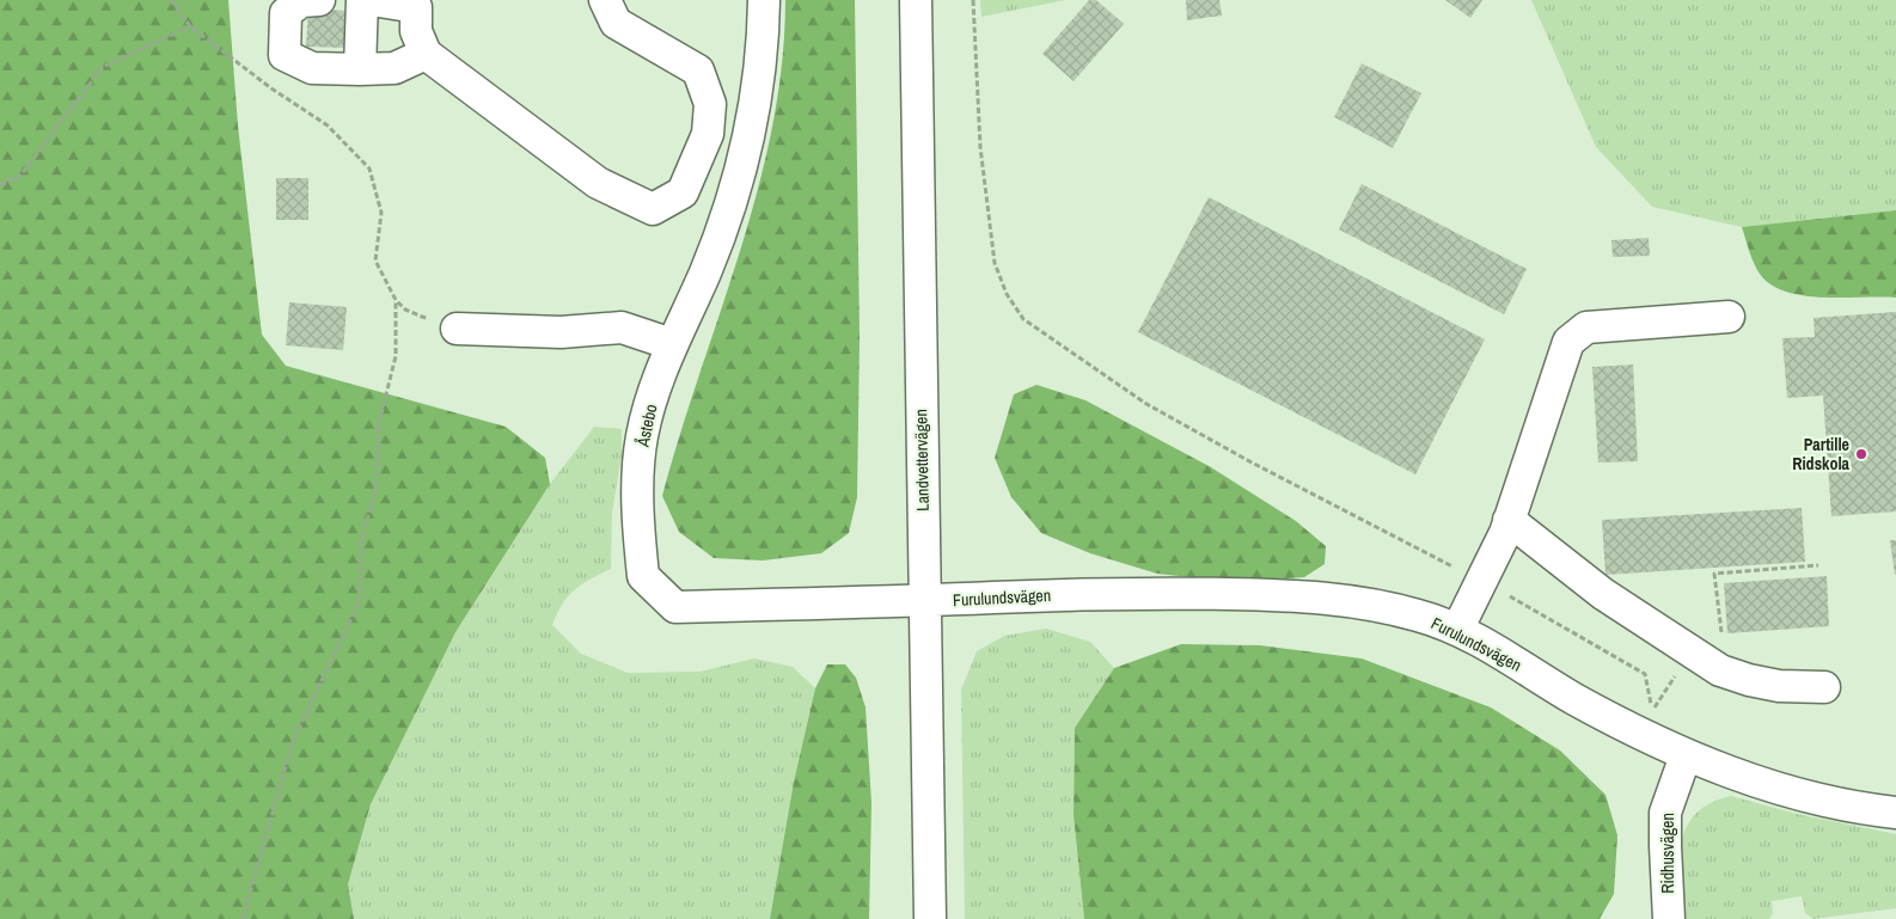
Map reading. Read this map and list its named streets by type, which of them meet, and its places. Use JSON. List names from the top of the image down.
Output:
{
  "streets": {
    "street": [
      "Åstebo",
      "Landvettervägen",
      "Furulundsvägen",
      "Ridhusvägen"
    ]
  },
  "crossings": [
    ["Åstebo", "Landvettervägen"],
    ["Åstebo", "Furulundsvägen"],
    ["Landvettervägen", "Furulundsvägen"],
    ["Furulundsvägen", "Ridhusvägen"]
  ],
  "places": ["Partille Ridskola"]
}
